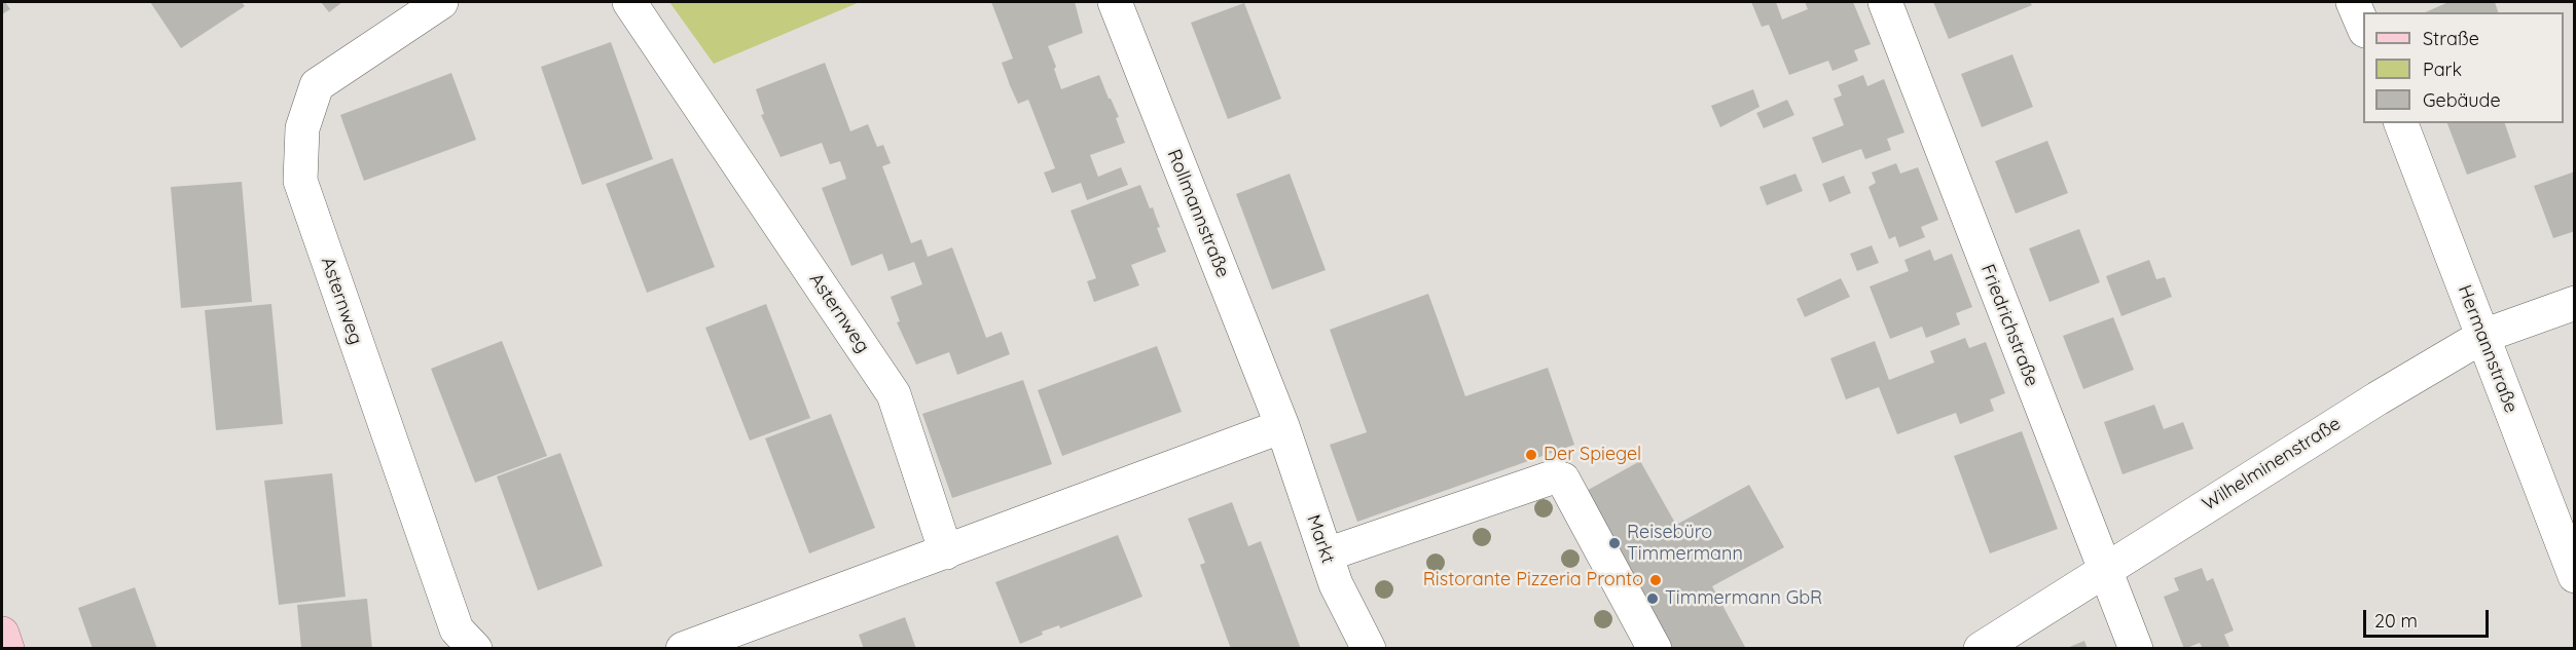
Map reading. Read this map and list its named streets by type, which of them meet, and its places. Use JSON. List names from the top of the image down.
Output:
{
  "streets": {
    "street": [
      "Rollmannstraße",
      "Asternweg",
      "Friedrichstraße",
      "Hermannstraße",
      "Wilhelminenstraße",
      "Markt"
    ]
  },
  "crossings": [
    ["Rollmannstraße", "Markt"],
    ["Friedrichstraße", "Wilhelminenstraße"],
    ["Hermannstraße", "Wilhelminenstraße"]
  ],
  "places": [
    "Der Spiegel",
    "Reisebüro Timmermann",
    "Ristorante Pizzeria Pronto",
    "Timmermann GbR"
  ],
  "legend": ["Straße", "Park", "Gebäude"],
  "scale_bar": "20 m"
}
